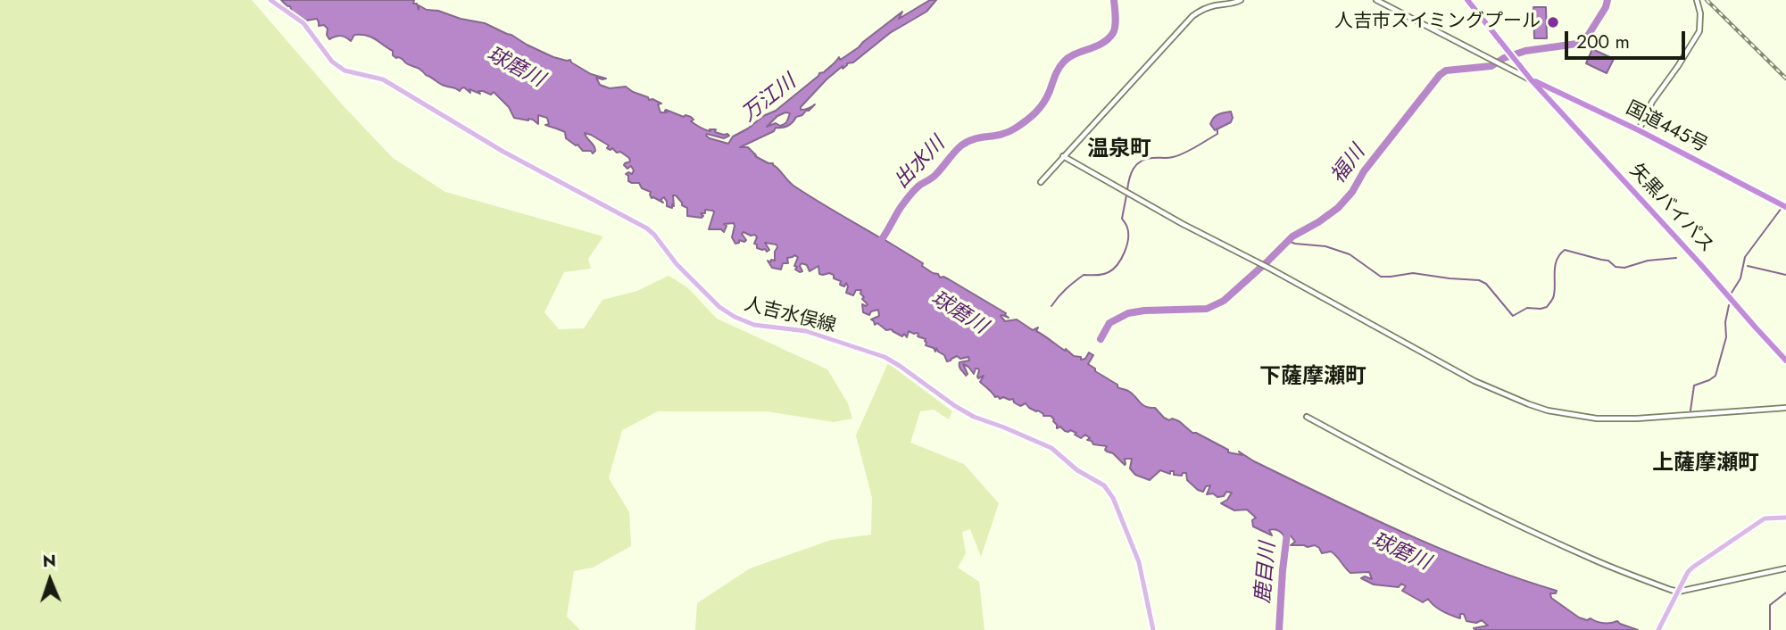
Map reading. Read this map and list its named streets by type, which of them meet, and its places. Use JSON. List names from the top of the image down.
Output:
{
  "streets": {
    "highway": ["国道445号", "矢黒バイパス"],
    "main road": ["人吉水俣線"]
  },
  "crossings": [
    ["国道445号", "矢黒バイパス"]
  ],
  "districts": ["温泉町", "下薩摩瀬町", "上薩摩瀬町"],
  "water": [
    "球磨川",
    "万江川",
    "出水川",
    "福川",
    "鹿目川"
  ],
  "places": ["人吉市スイミングプール"],
  "scale_bar": "200 m",
  "north": "top"
}
